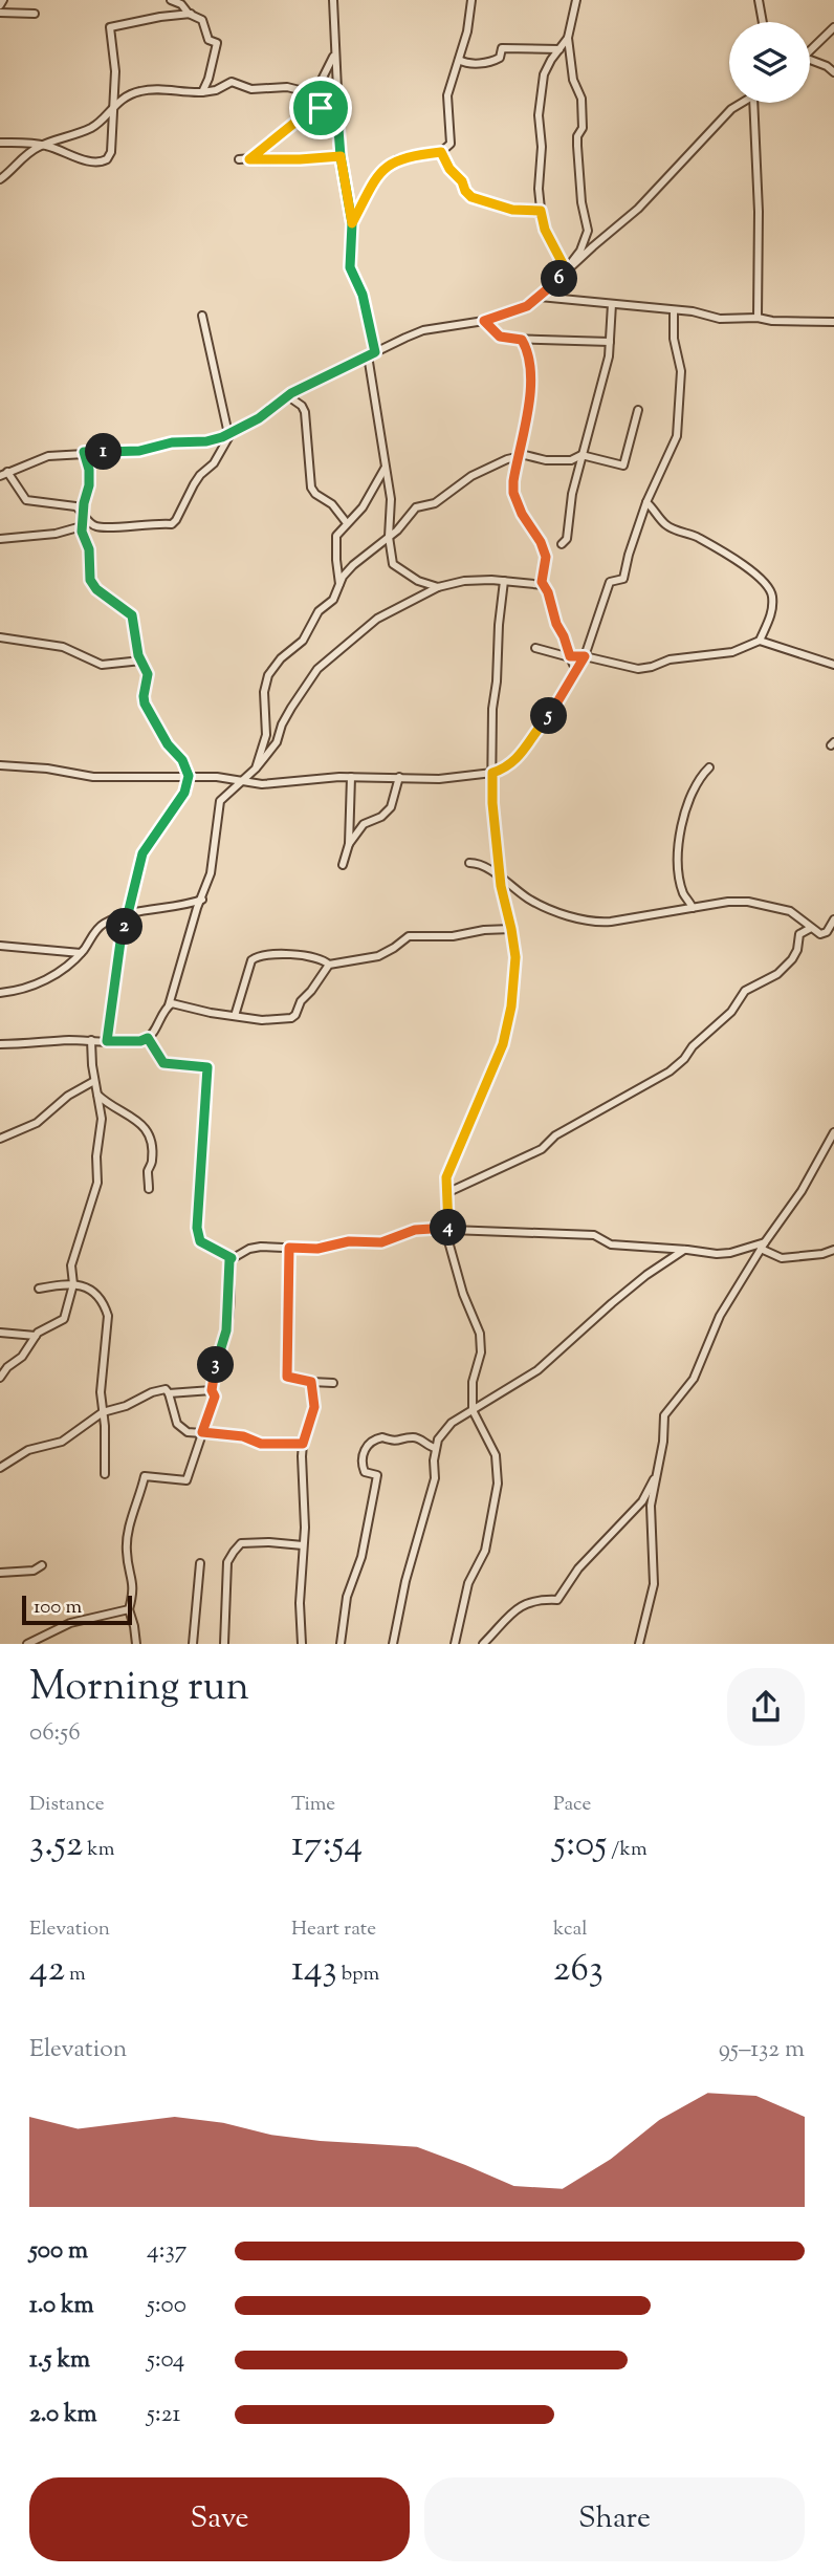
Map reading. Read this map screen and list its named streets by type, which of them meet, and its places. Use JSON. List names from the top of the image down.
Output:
{
  "scale_bar": "100 m",
  "page": {
    "pins": [
      "6",
      "1",
      "5",
      "2",
      "4",
      "3"
    ],
    "scale": "100 m",
    "heading": ["Morning run", "06:56"],
    "stats": [
      ["Distance", "3.52 km"],
      ["Time", "17:54"],
      ["Pace", "5:05 /km"],
      ["Elevation", "42 m"],
      ["Heart rate", "143 bpm"],
      ["kcal", "263"]
    ],
    "chart": ["Elevation", "95–132 m"],
    "list": [
      {
        "name": "500 m",
        "note": "4:37"
      },
      {
        "name": "1.0 km",
        "note": "5:00"
      },
      {
        "name": "1.5 km",
        "note": "5:04"
      },
      {
        "name": "2.0 km",
        "note": "5:21"
      }
    ],
    "buttons": ["Save", "Share"]
  }
}
